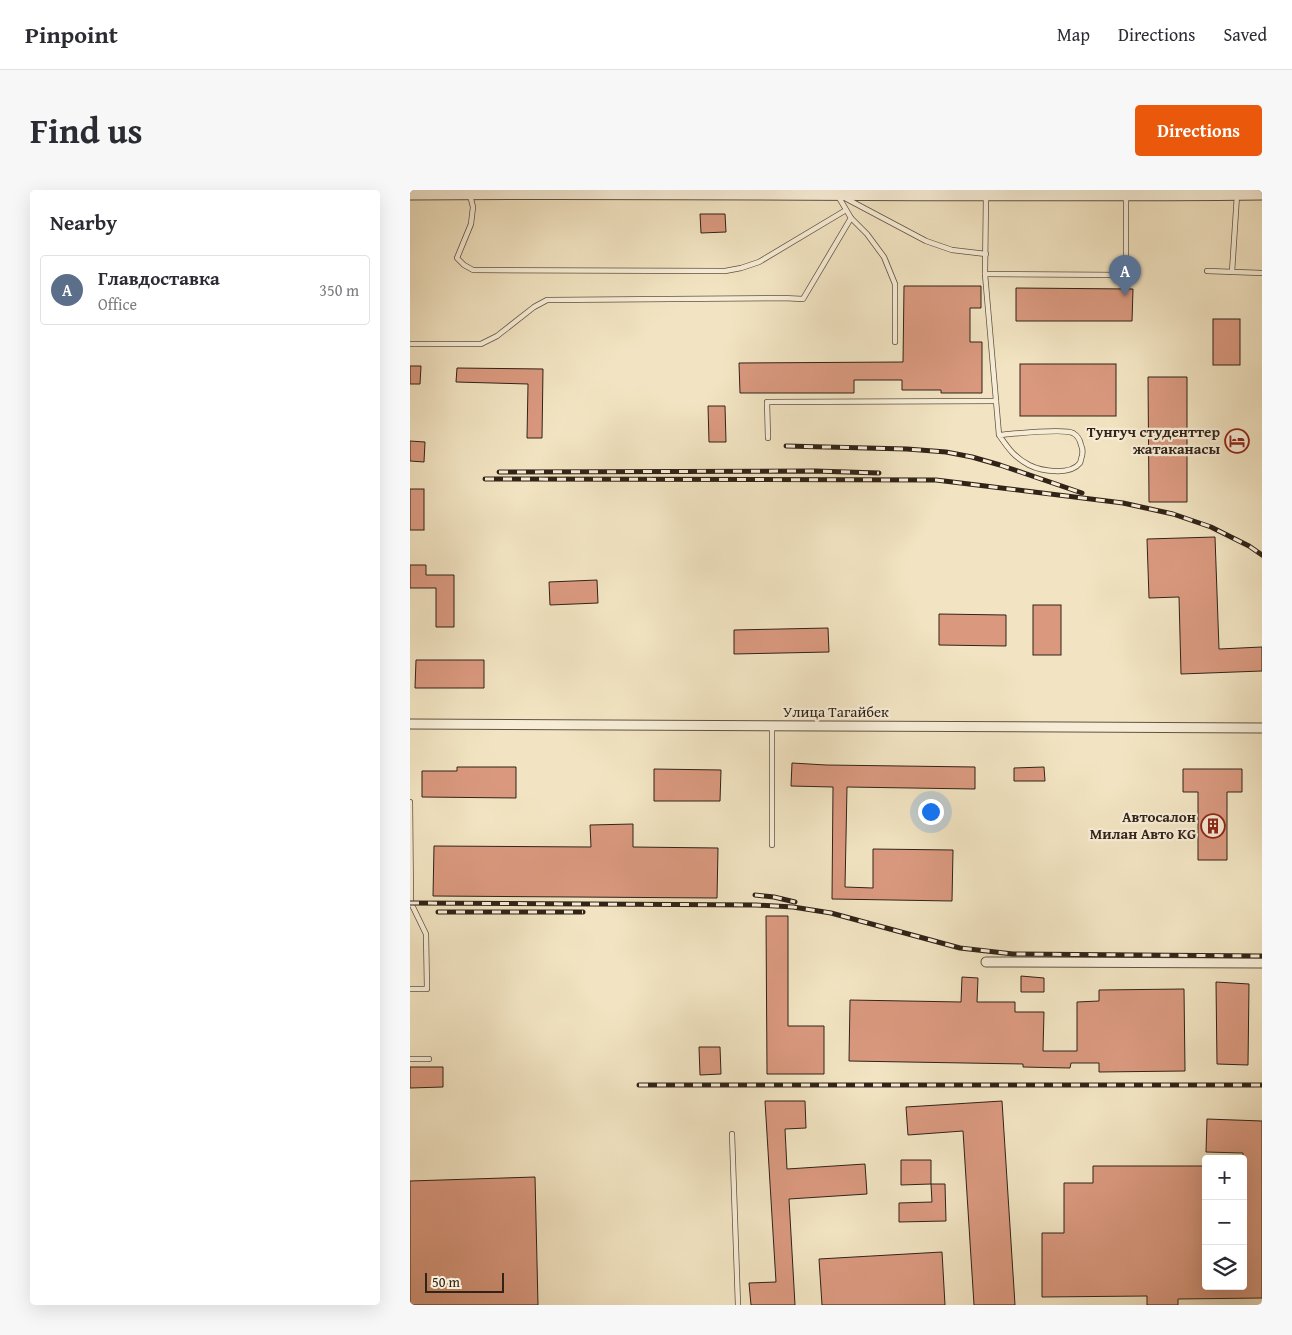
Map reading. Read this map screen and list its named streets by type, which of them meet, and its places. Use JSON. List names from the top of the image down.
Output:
{
  "streets": {
    "street": ["Улица Тагайбек"]
  },
  "places": {
    "hotel": ["Тунгуч студенттер жатаканасы"],
    "building": ["Автосалон Милан Авто KG"]
  },
  "scale_bar": "50 m",
  "page": {
    "header": "Pinpoint",
    "nav": ["Map", "Directions", "Saved"],
    "title": "Find us",
    "buttons": "Directions",
    "heading": "Nearby",
    "list": [
      {
        "mark": "A",
        "name": "Главдоставка",
        "note": "Office",
        "value": "350 m"
      }
    ],
    "pins": "A",
    "map_buttons": ["+", "−"],
    "scale": "50 m"
  }
}
